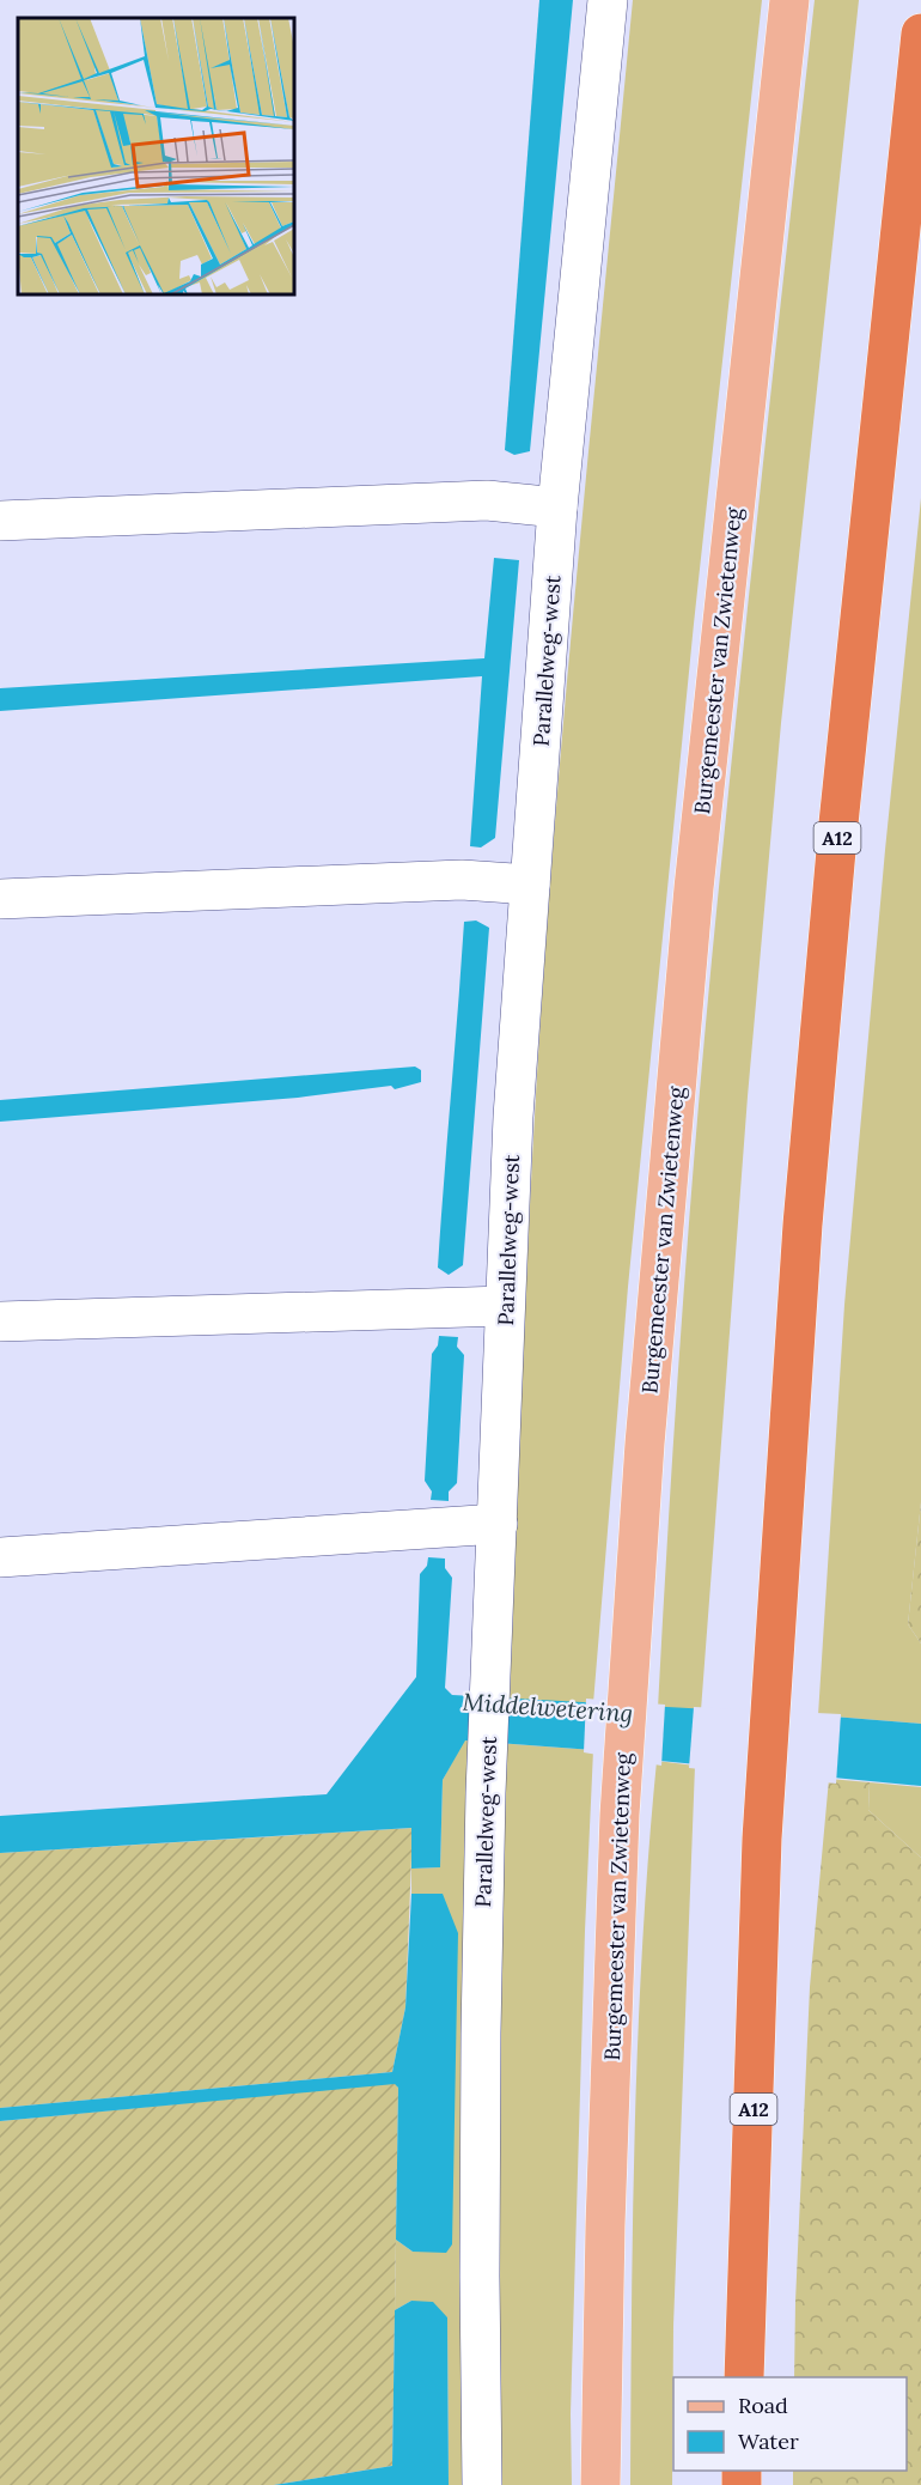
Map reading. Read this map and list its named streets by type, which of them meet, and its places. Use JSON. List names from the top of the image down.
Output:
{
  "streets": {
    "highway": ["A12"],
    "main road": ["Burgemeester van Zwietenweg"],
    "street": ["Parallelweg-west"]
  },
  "water": ["Middelwetering"],
  "legend": ["Road", "Water"]
}
